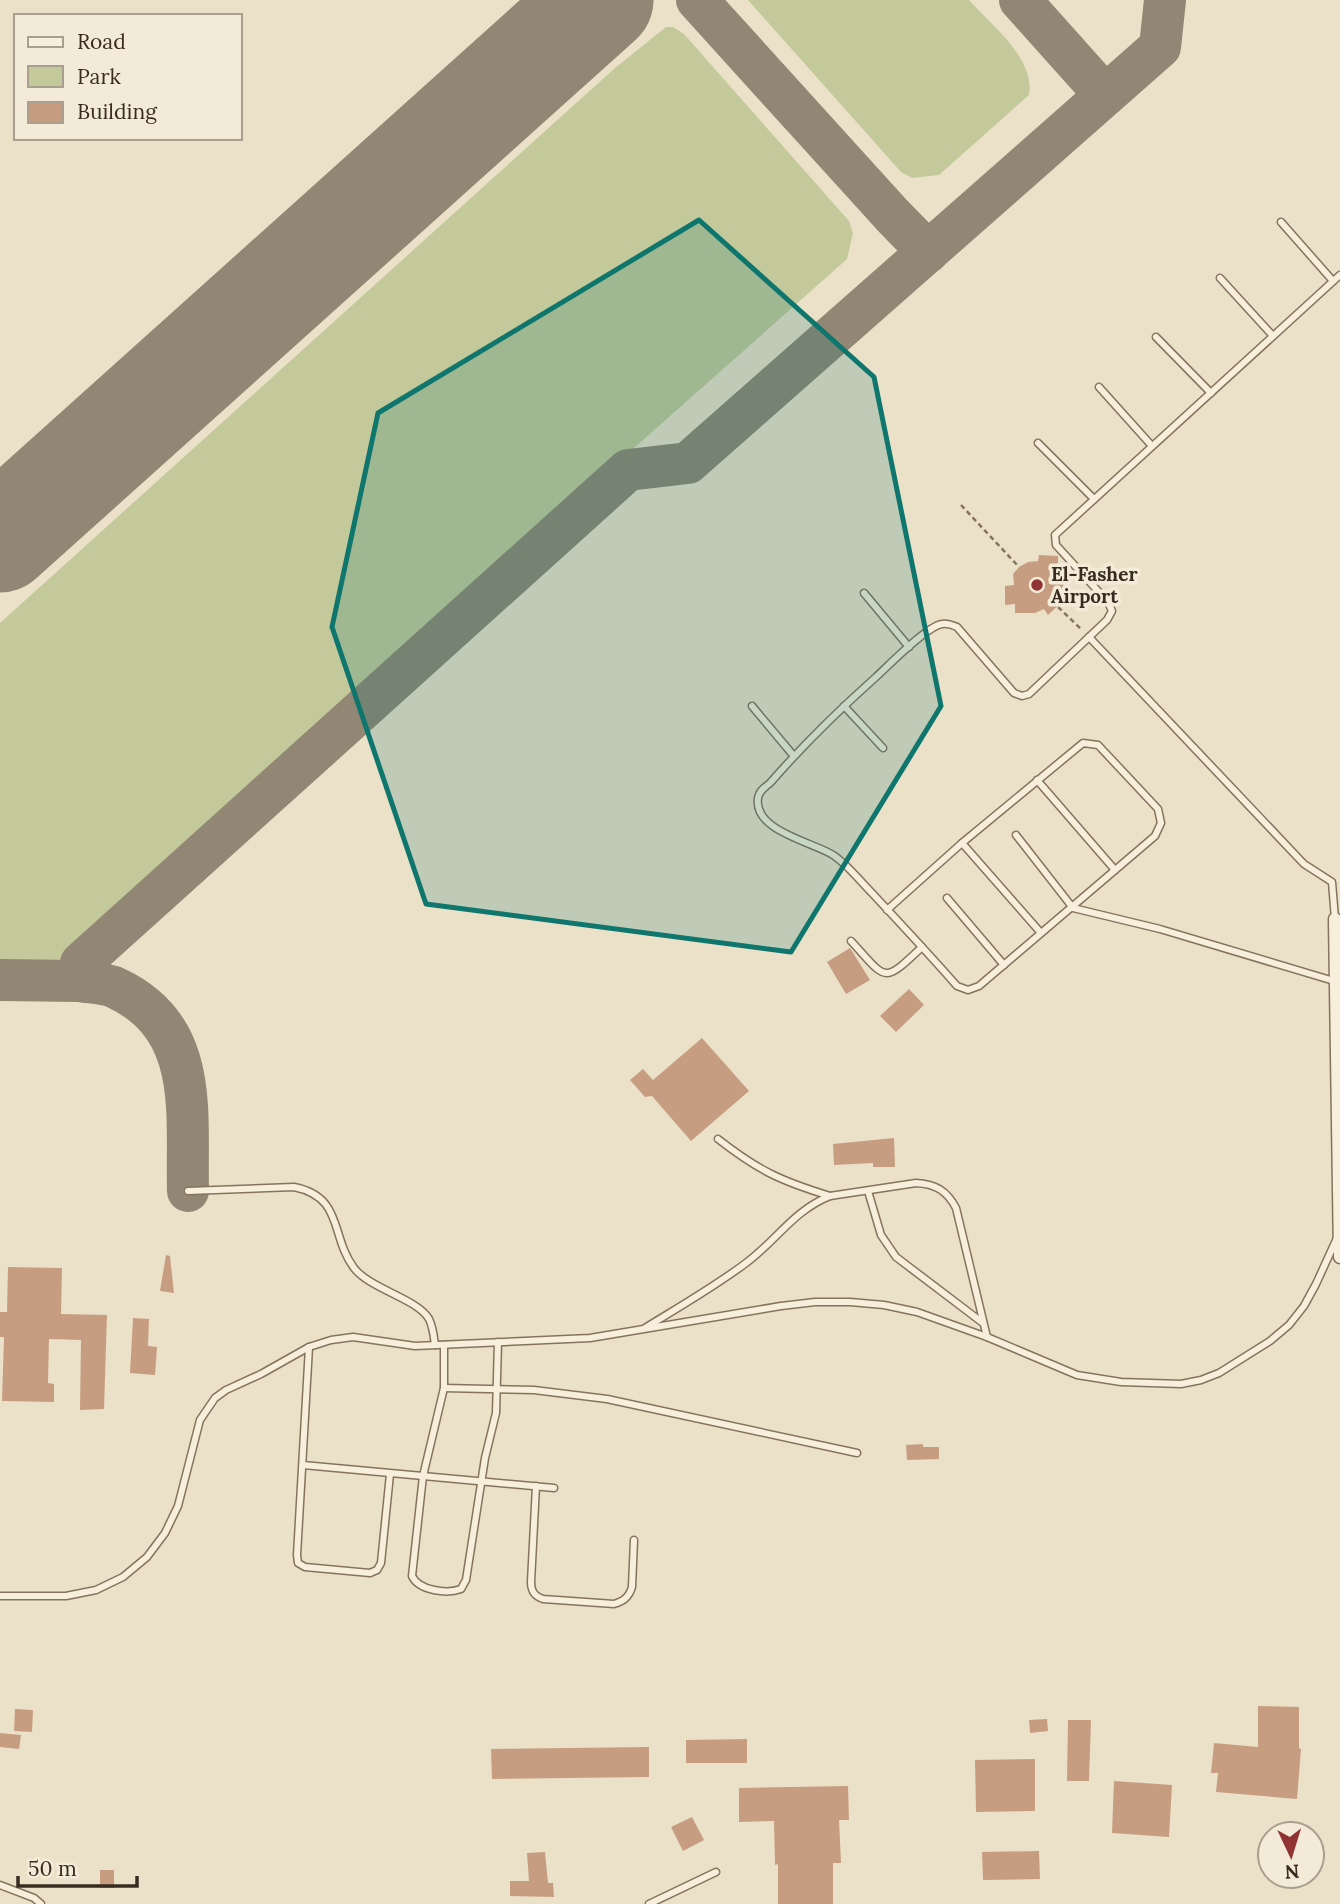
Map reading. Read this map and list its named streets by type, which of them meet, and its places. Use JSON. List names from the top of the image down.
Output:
{
  "places": ["El-Fasher Airport"],
  "legend": ["Road", "Park", "Building"],
  "scale_bar": "50 m",
  "north": "bottom"
}
